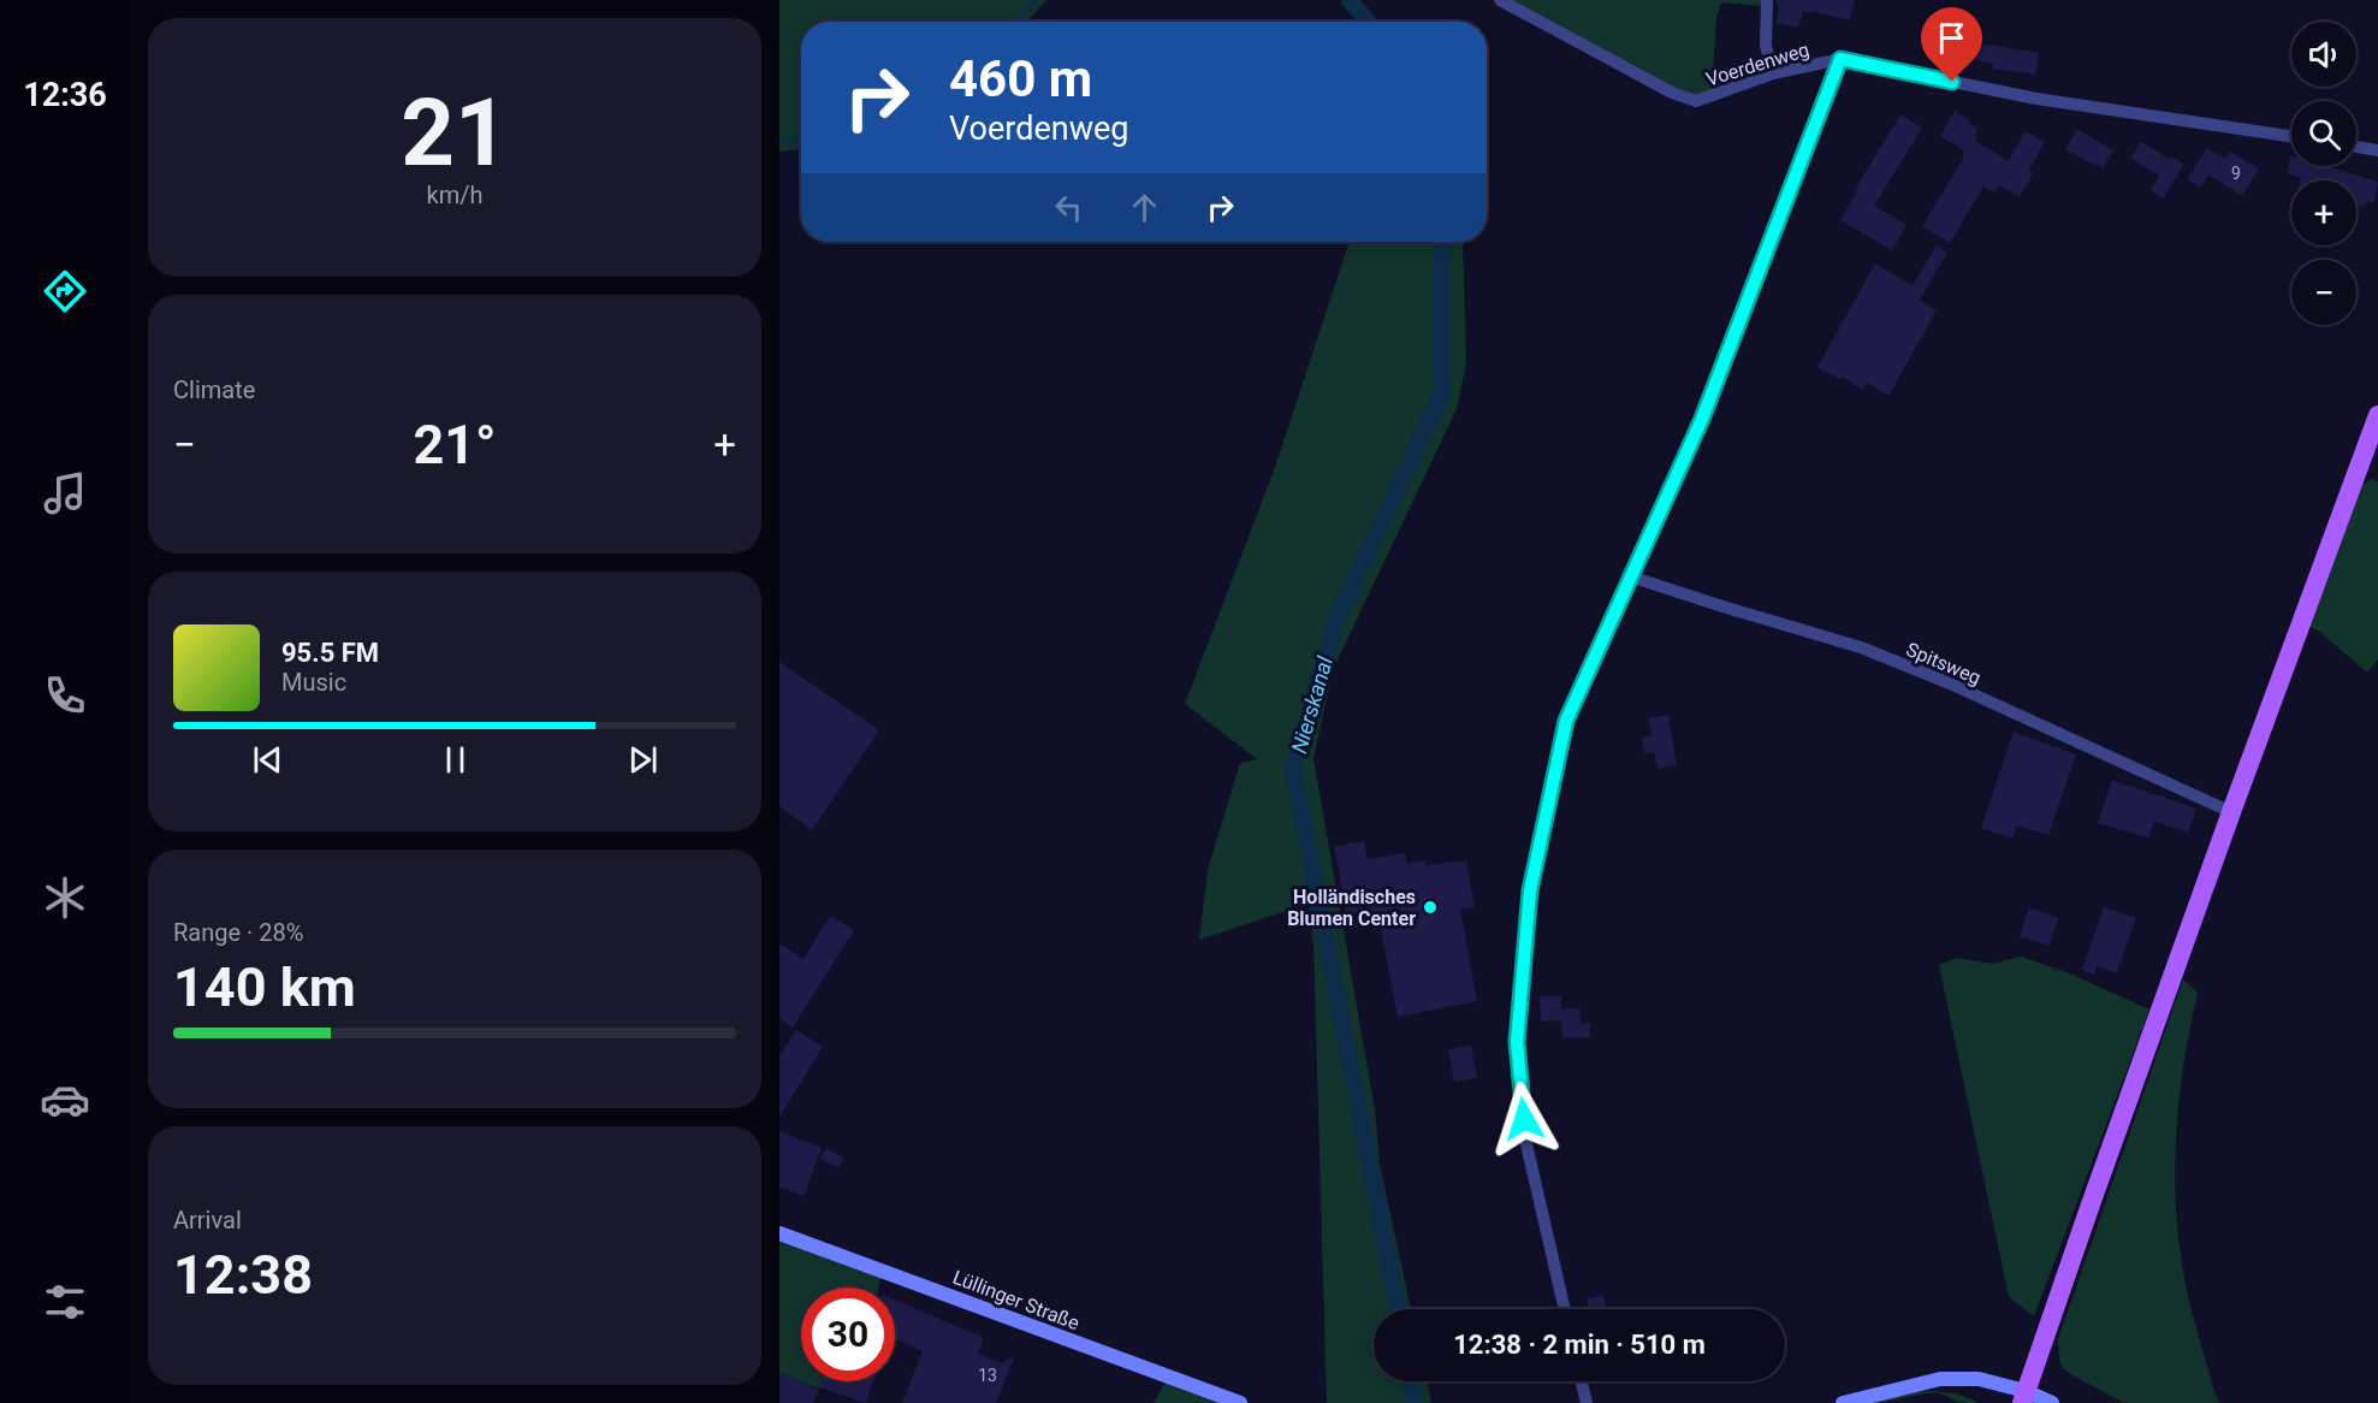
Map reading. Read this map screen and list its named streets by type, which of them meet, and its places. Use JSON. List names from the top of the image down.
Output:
{
  "streets": {
    "street": ["Voerdenweg", "Spitsweg", "Lüllinger Straße"]
  },
  "water": ["Nierskanal"],
  "places": ["Holländisches Blumen Center"],
  "house_numbers": ["9", "13"],
  "page": {
    "tabs": "12:36",
    "tile": [
      ["21", "km/h"],
      "Climate",
      ["Range · 28%", "140 km"],
      ["Arrival", "12:38"]
    ],
    "map_buttons": ["+", "−"],
    "turn": ["460 m", "Voerdenweg"],
    "heat": ["−", "21°", "+"],
    "song": ["95.5 FM", "Music"],
    "limit": "30",
    "trip": "12:38 · 2 min · 510 m"
  }
}
